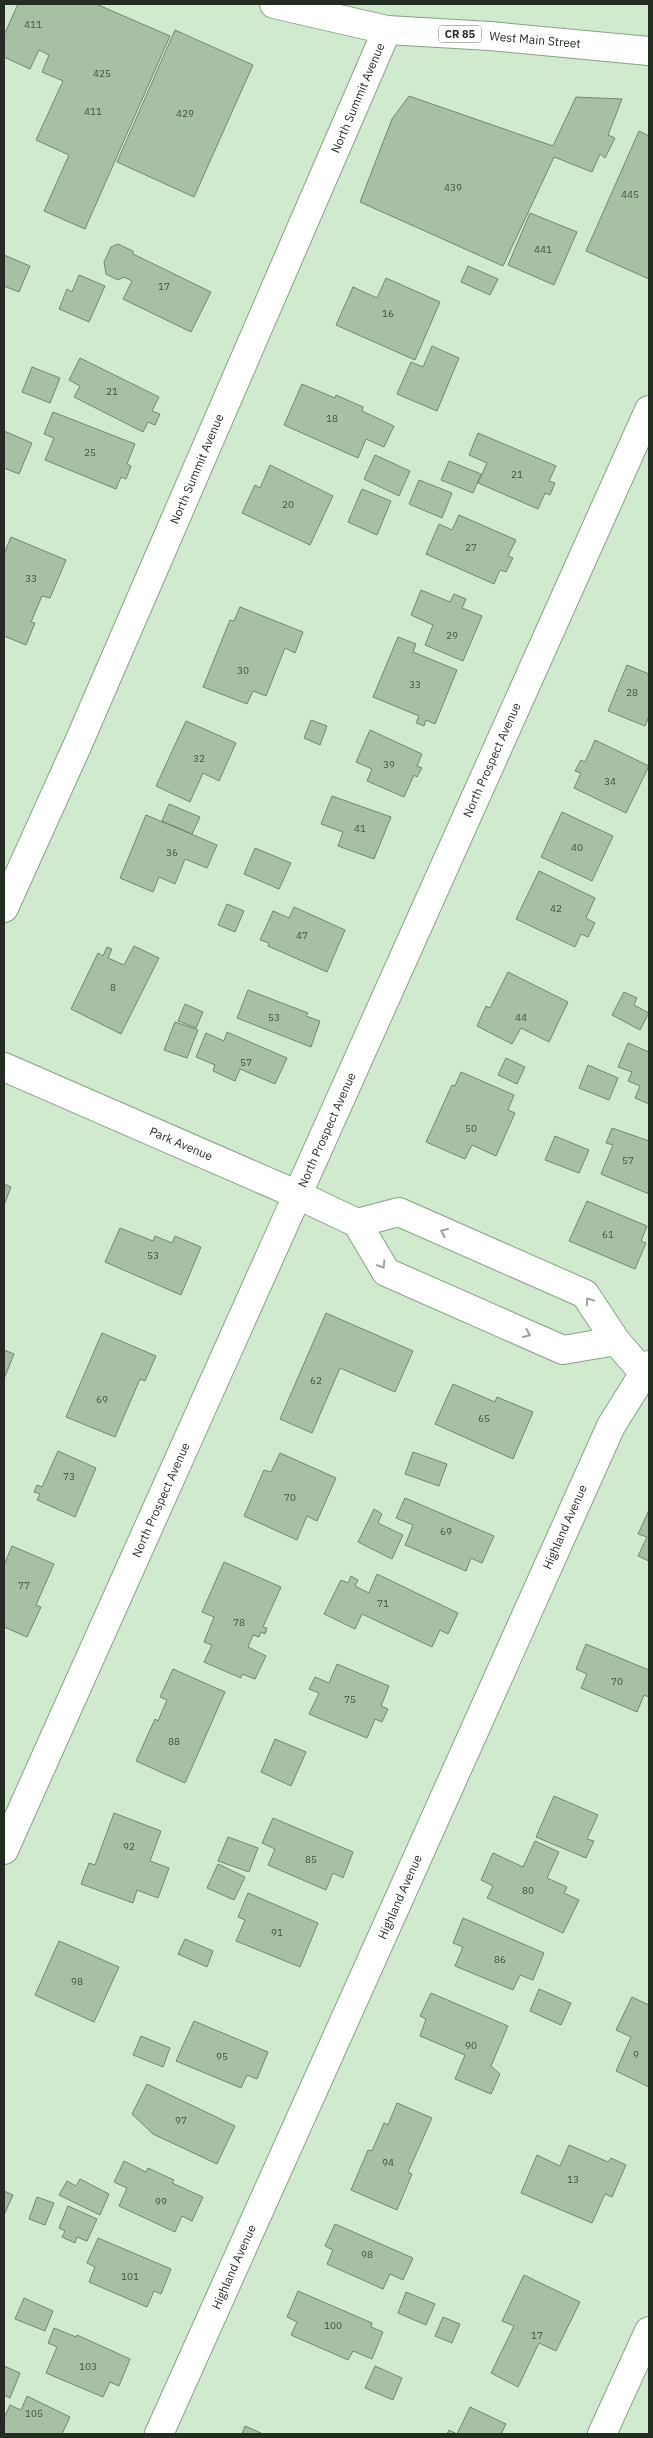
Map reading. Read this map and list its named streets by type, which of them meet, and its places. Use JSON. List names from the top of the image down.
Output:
{
  "streets": {
    "street": [
      "CR 85",
      "West Main Street",
      "North Summit Avenue",
      "North Prospect Avenue",
      "Park Avenue",
      "Highland Avenue"
    ]
  },
  "crossings": [
    ["West Main Street", "North Summit Avenue"],
    ["North Prospect Avenue", "Park Avenue"]
  ],
  "house_numbers": [
    "411",
    "425",
    "411",
    "429",
    "439",
    "445",
    "441",
    "17",
    "16",
    "21",
    "18",
    "25",
    "21",
    "20",
    "27",
    "33",
    "29",
    "30",
    "33",
    "28",
    "32",
    "39",
    "34",
    "41",
    "40",
    "36",
    "42",
    "47",
    "8",
    "53",
    "44",
    "57",
    "50",
    "57",
    "61",
    "53",
    "62",
    "69",
    "65",
    "73",
    "70",
    "69",
    "77",
    "71",
    "78",
    "70",
    "75",
    "88",
    "92",
    "85",
    "80",
    "91",
    "86",
    "98",
    "90",
    "9",
    "95",
    "97",
    "94",
    "13",
    "99",
    "98",
    "101",
    "100",
    "17",
    "103",
    "105"
  ]
}
